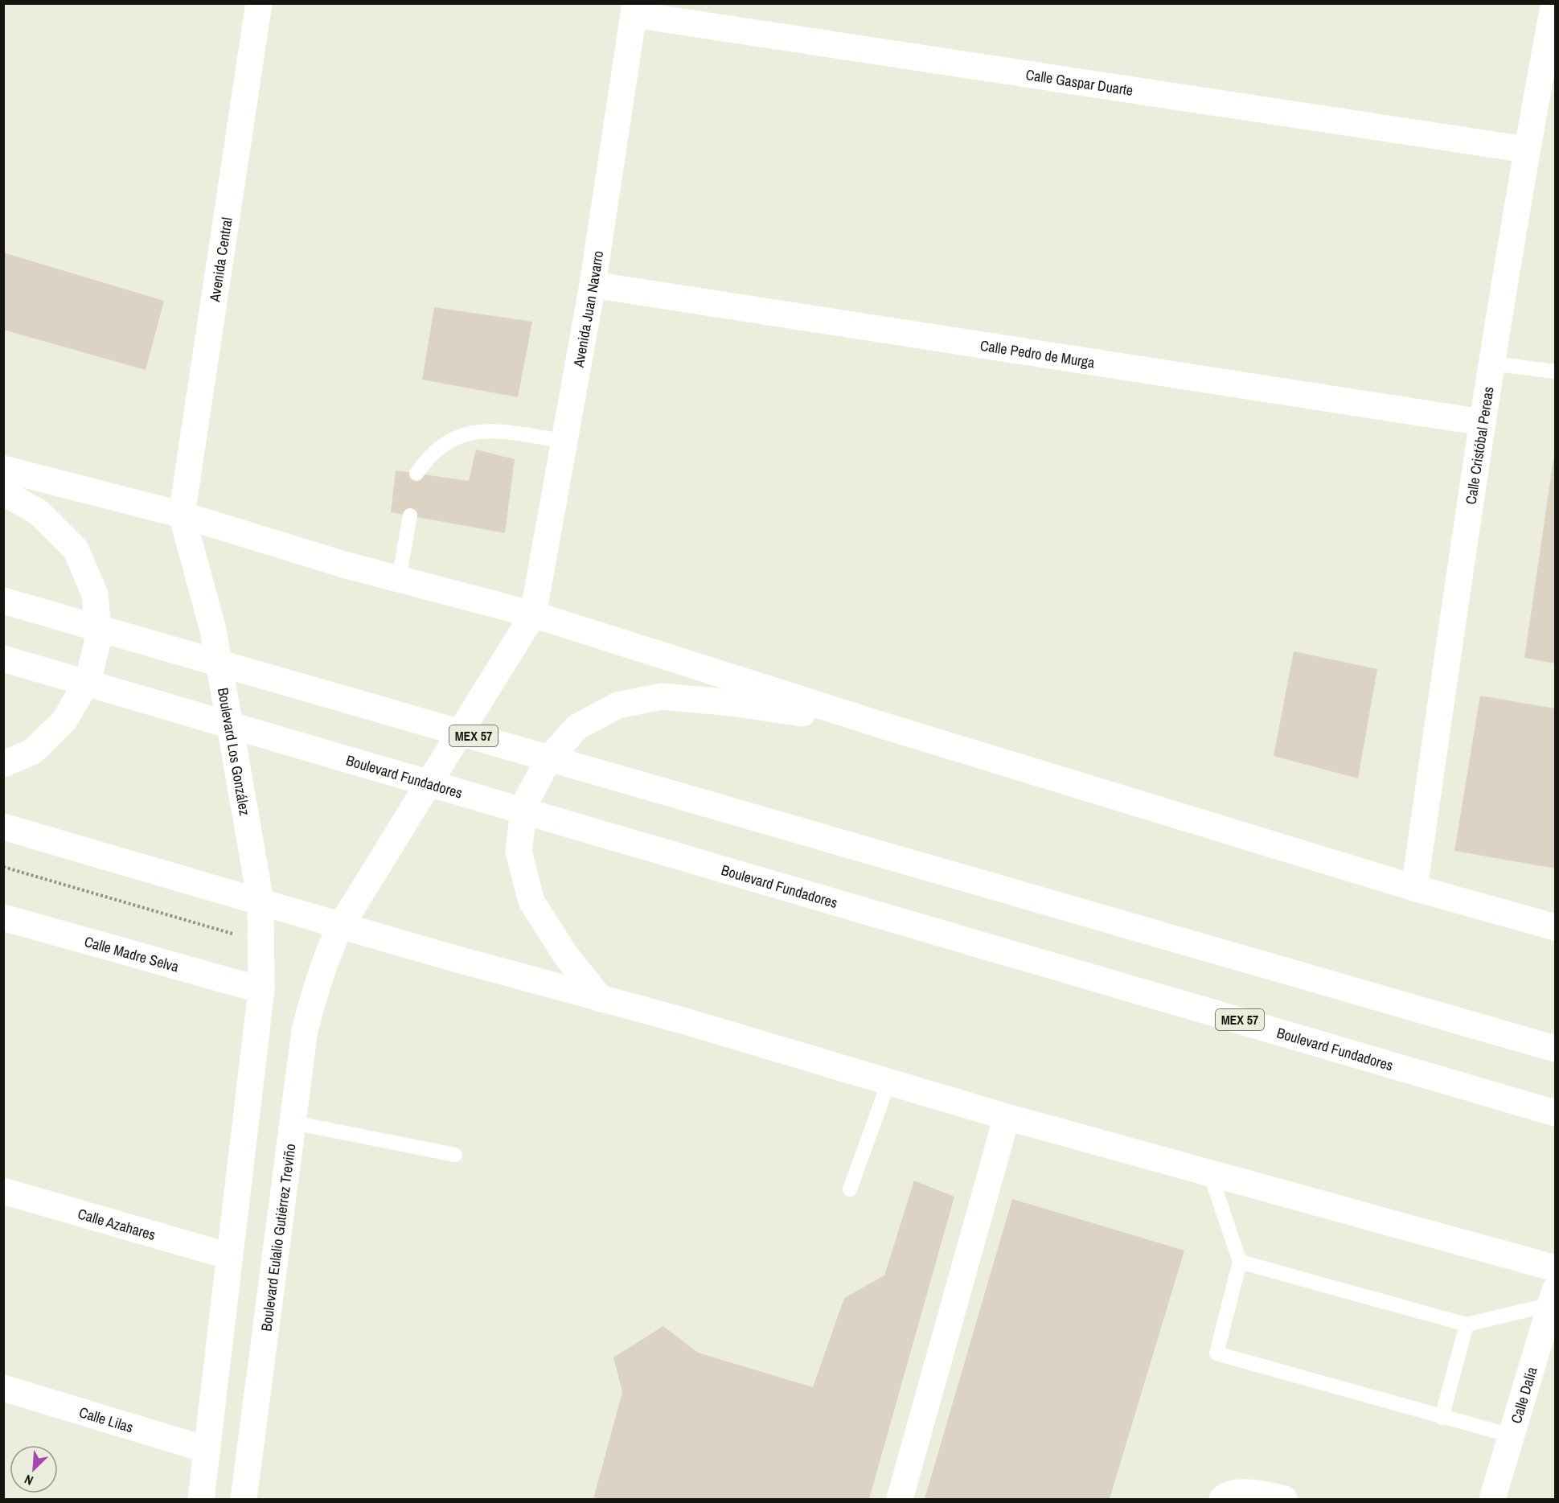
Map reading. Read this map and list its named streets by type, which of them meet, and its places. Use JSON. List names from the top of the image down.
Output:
{
  "streets": {
    "main road": [
      "Calle Gaspar Duarte",
      "Avenida Central",
      "Avenida Juan Navarro",
      "Calle Pedro de Murga",
      "Calle Cristóbal Pereas",
      "MEX 57",
      "Boulevard Los González",
      "Boulevard Fundadores",
      "Calle Madre Selva",
      "Calle Azahares",
      "Boulevard Eulalio Gutiérrez Treviño",
      "Calle Dalia",
      "Calle Lilas"
    ]
  },
  "crossings": [
    ["Calle Gaspar Duarte", "Avenida Juan Navarro"],
    ["Calle Gaspar Duarte", "Calle Cristóbal Pereas"],
    ["Avenida Central", "Boulevard Los González"],
    ["Avenida Juan Navarro", "Calle Pedro de Murga"],
    ["Calle Pedro de Murga", "Calle Cristóbal Pereas"],
    ["Boulevard Los González", "Calle Madre Selva"]
  ],
  "north": "bottom left"
}
